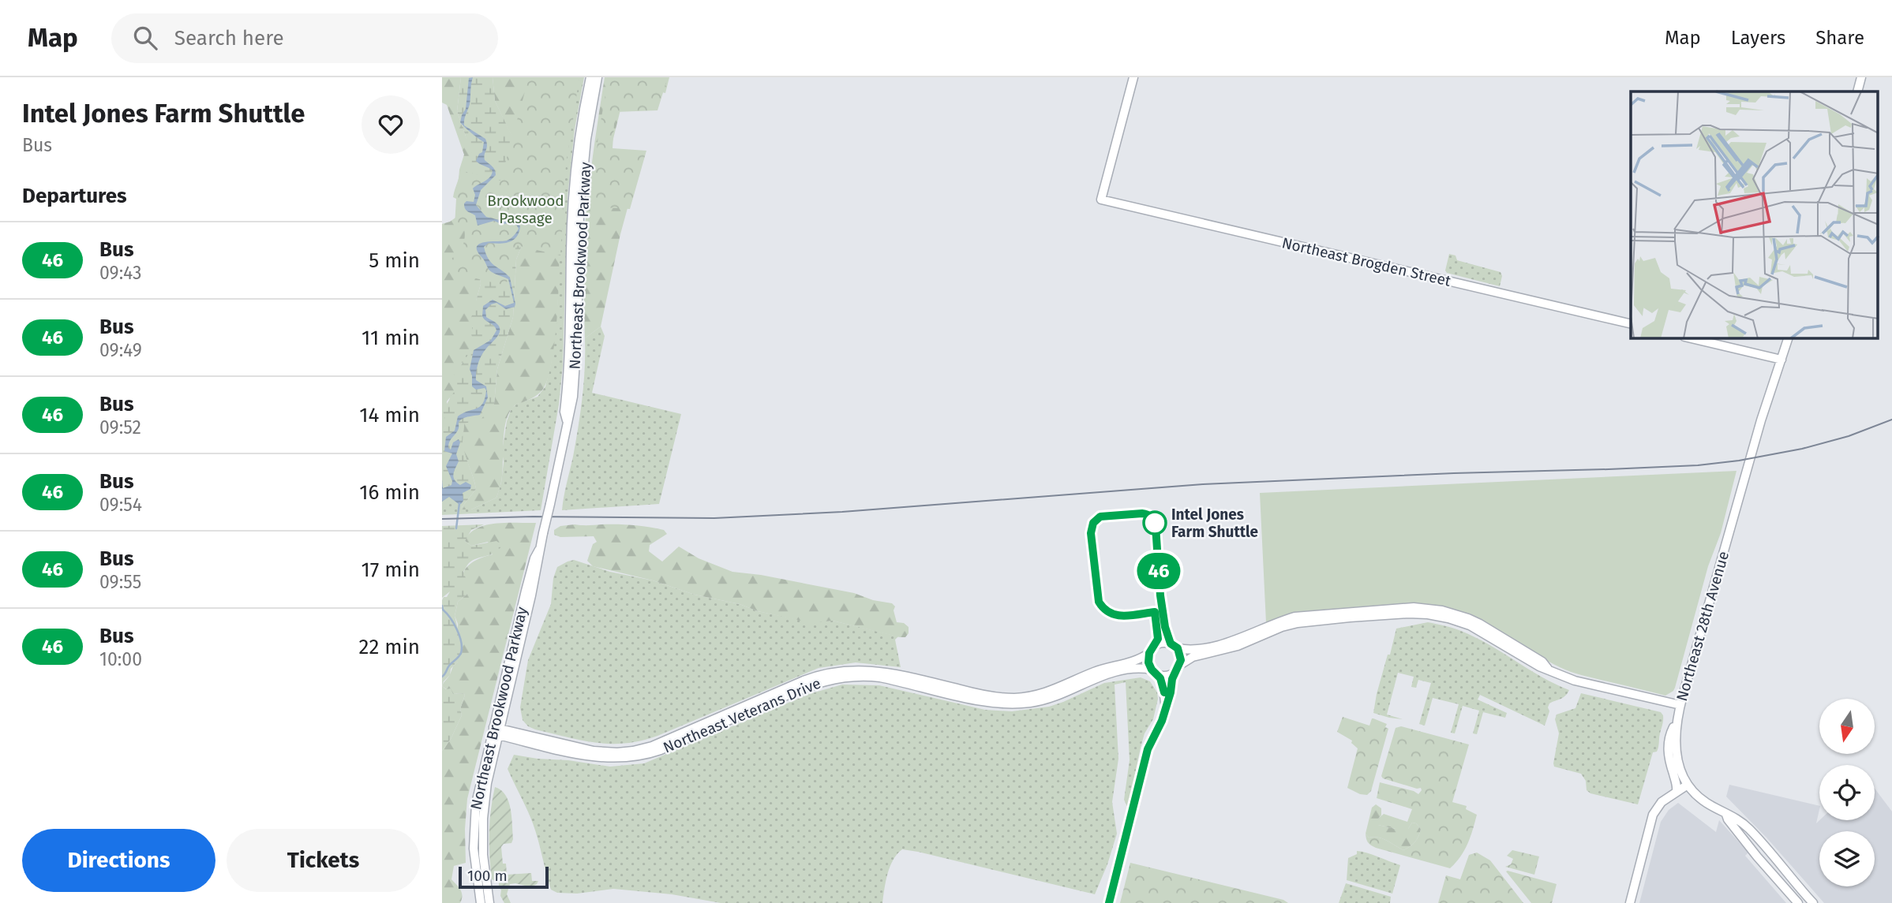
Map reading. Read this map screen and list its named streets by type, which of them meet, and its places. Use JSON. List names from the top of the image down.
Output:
{
  "streets": {
    "street": [
      "Northeast Brogden Street",
      "Northeast Brookwood Parkway",
      "Northeast 28th Avenue",
      "Northeast Veterans Drive"
    ]
  },
  "crossings": [
    ["Northeast Brookwood Parkway", "Northeast Veterans Drive"]
  ],
  "parks": ["Brookwood Passage"],
  "places": ["Intel Jones Farm Shuttle"],
  "lines": ["bus line 46"],
  "scale_bar": "100 m",
  "north": "bottom",
  "page": {
    "header": "Map",
    "search": "Search here",
    "nav": ["Map", "Layers", "Share"],
    "heading": [
      ["Intel Jones Farm Shuttle", "Bus"],
      "Departures"
    ],
    "on_map": "46",
    "list": [
      {
        "mark": "46",
        "name": "Bus",
        "note": "09:43",
        "value": "5 min"
      },
      {
        "mark": "46",
        "name": "Bus",
        "note": "09:49",
        "value": "11 min"
      },
      {
        "mark": "46",
        "name": "Bus",
        "note": "09:52",
        "value": "14 min"
      },
      {
        "mark": "46",
        "name": "Bus",
        "note": "09:54",
        "value": "16 min"
      },
      {
        "mark": "46",
        "name": "Bus",
        "note": "09:55",
        "value": "17 min"
      },
      {
        "mark": "46",
        "name": "Bus",
        "note": "10:00",
        "value": "22 min"
      }
    ],
    "buttons": ["Directions", "Tickets"],
    "scale": "100 m"
  }
}
